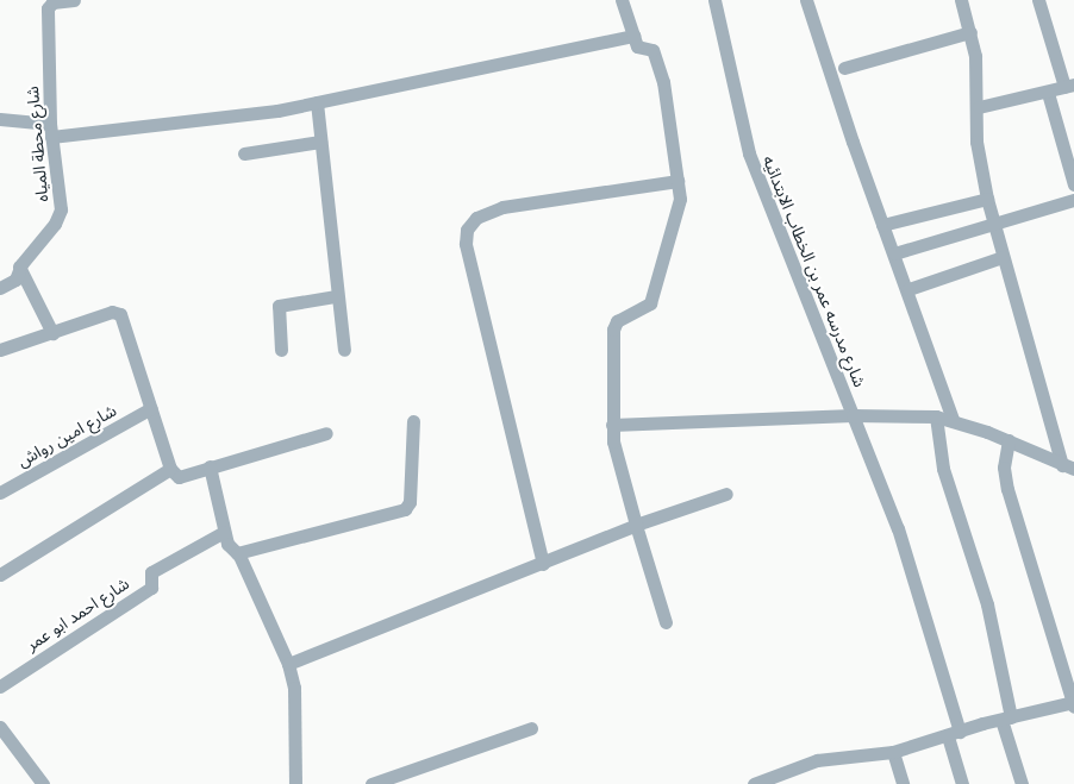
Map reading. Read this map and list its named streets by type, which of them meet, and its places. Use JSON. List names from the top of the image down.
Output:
{
  "streets": {
    "street": [
      "شارع محطة المياه",
      "شارع مدرسه عمر بن الخطاب الابتدائيه",
      "شارع امين رواش",
      "شارع احمد ابو عمر"
    ]
  }
}
